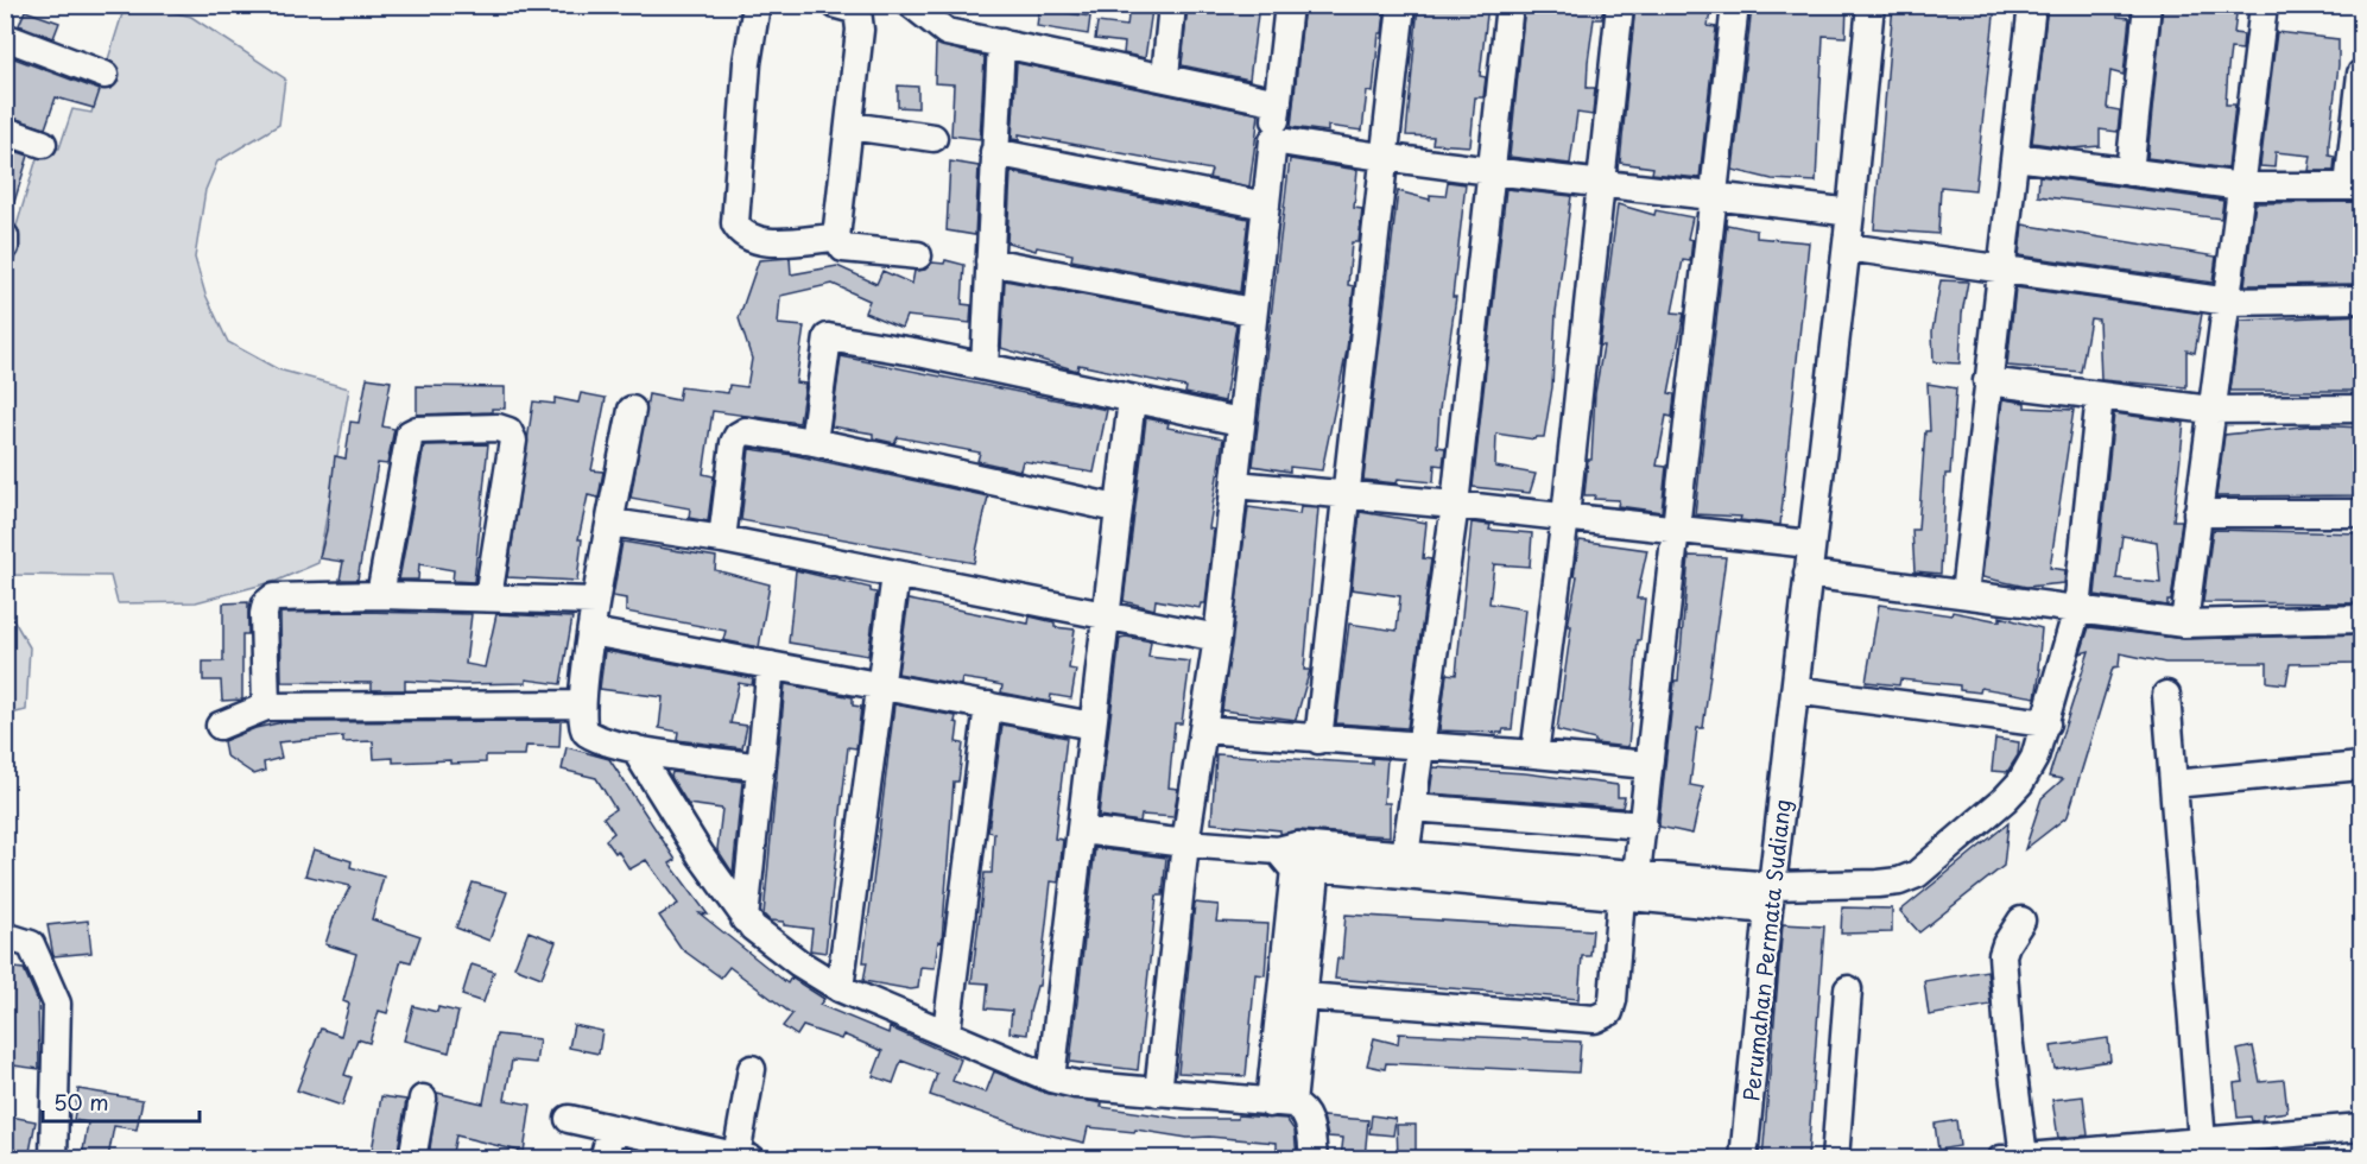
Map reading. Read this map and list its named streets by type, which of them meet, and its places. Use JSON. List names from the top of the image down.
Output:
{
  "streets": {
    "street": ["Perumahan Permata Sudiang"]
  },
  "scale_bar": "50 m"
}
